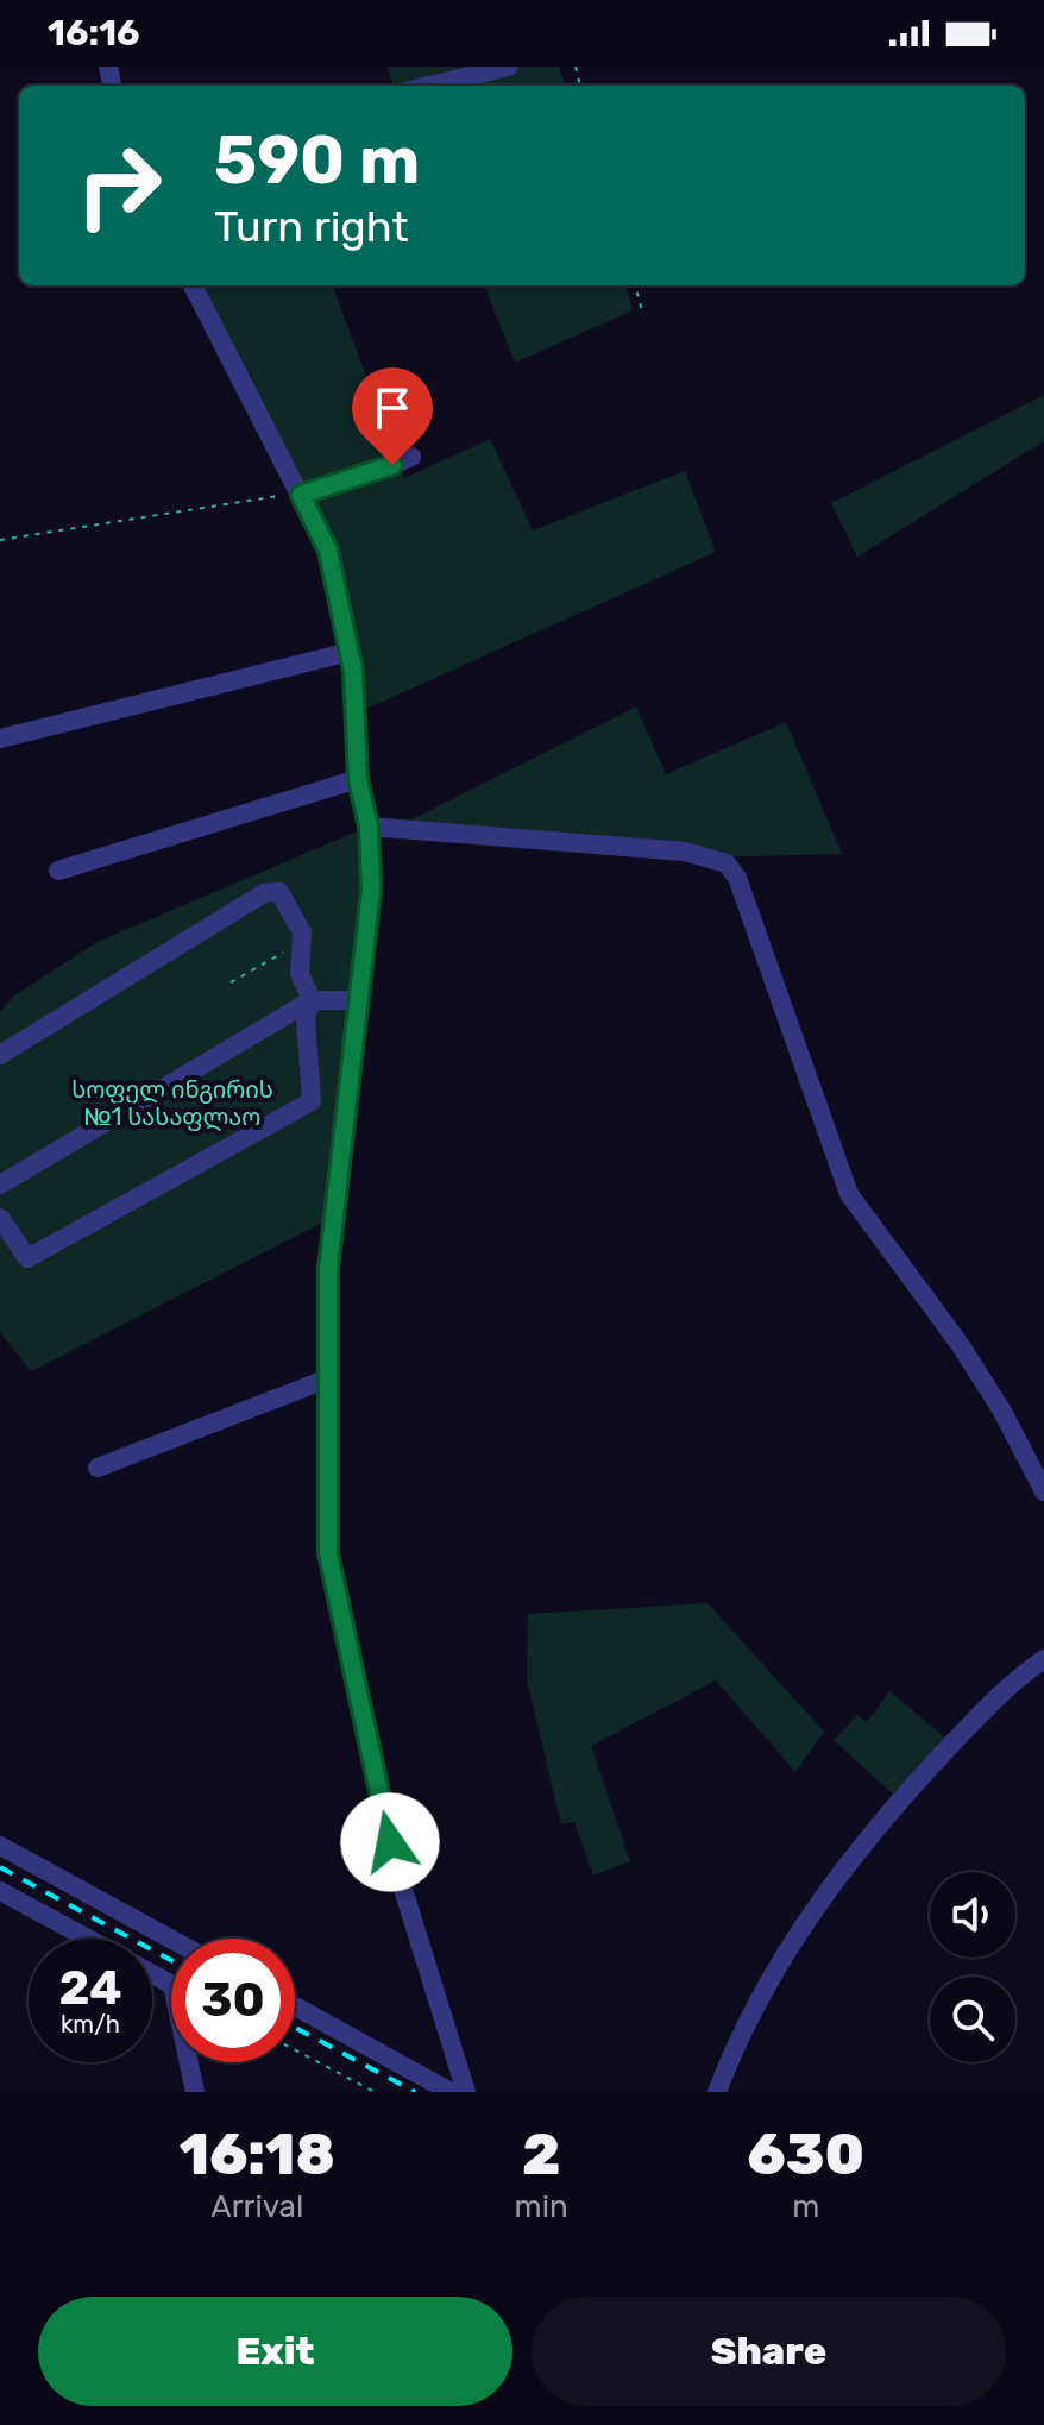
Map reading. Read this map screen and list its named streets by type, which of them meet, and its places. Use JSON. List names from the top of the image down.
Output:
{
  "parks": ["სოფელ ინგირის №1 სასაფლაო"],
  "page": {
    "status": "16:16",
    "turn": ["590 m", "Turn right"],
    "speed": "24 km/h",
    "limit": "30",
    "eta": [
      "16:18",
      "Arrival",
      "2",
      "min",
      "630",
      "m"
    ],
    "buttons": ["Exit", "Share"]
  }
}
